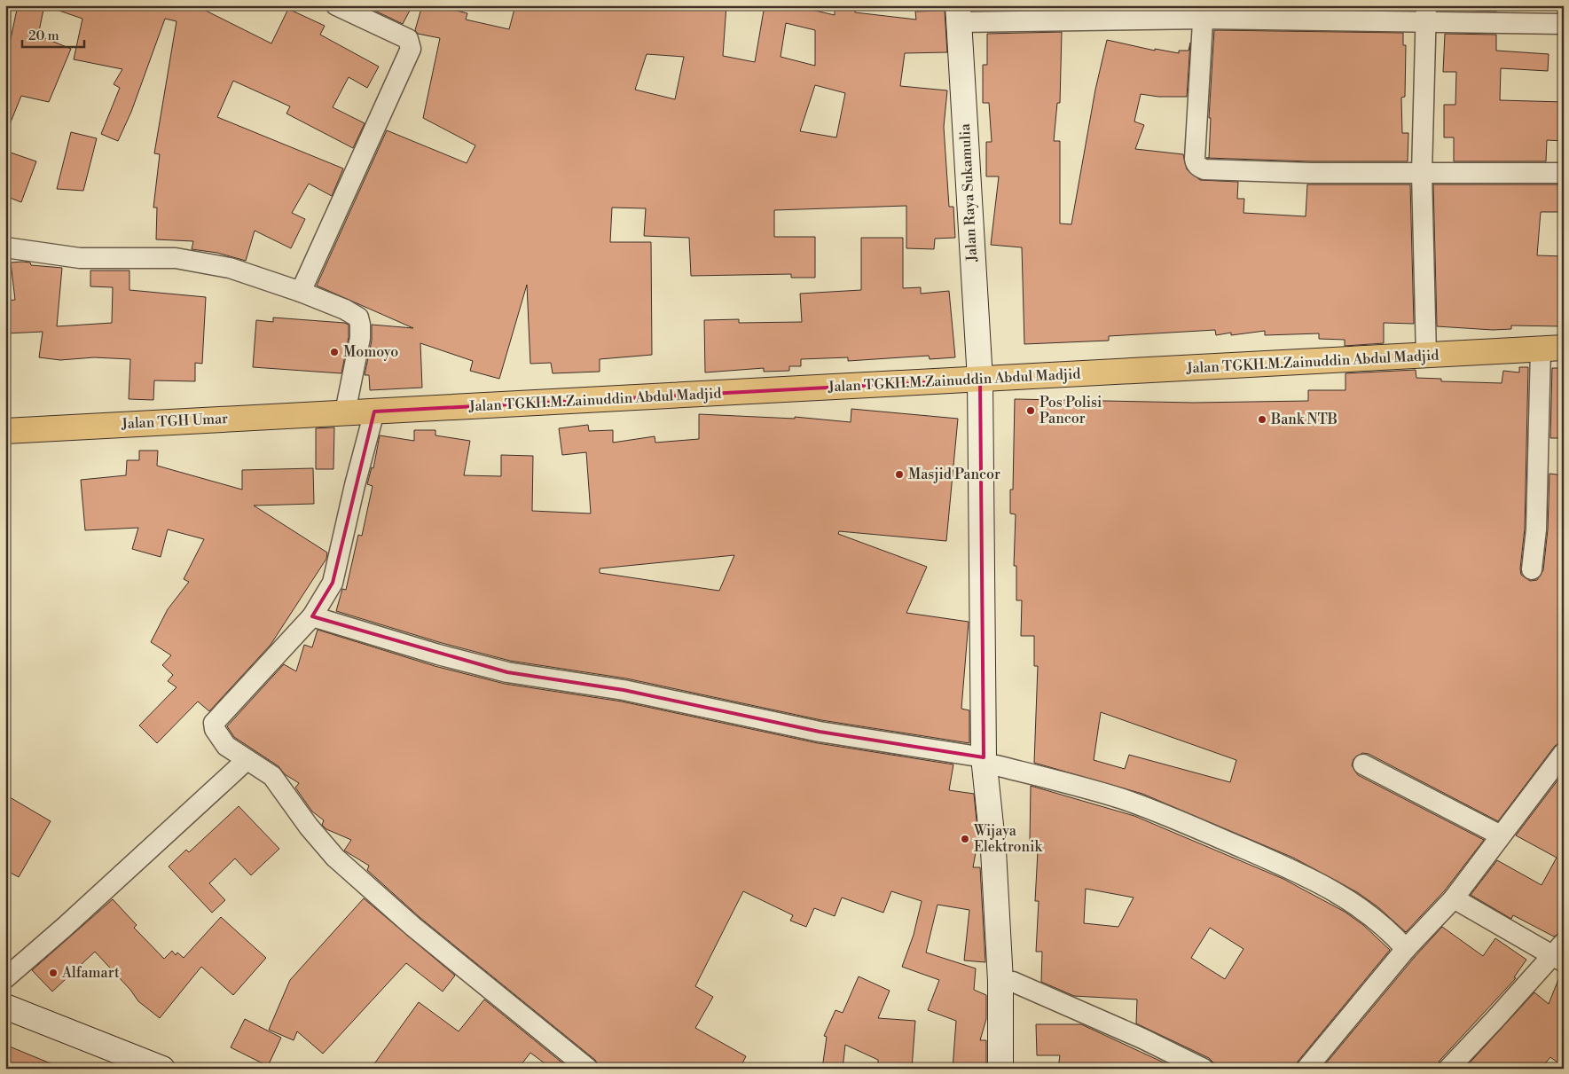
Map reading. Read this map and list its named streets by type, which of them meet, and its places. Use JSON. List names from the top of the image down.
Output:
{
  "streets": {
    "main road": ["Jalan Raya Sukamulia", "Jalan TGKH.M.Zainuddin Abdul Madjid", "Jalan TGH Umar"]
  },
  "crossings": [
    ["Jalan Raya Sukamulia", "Jalan TGKH.M.Zainuddin Abdul Madjid"],
    ["Jalan TGKH.M.Zainuddin Abdul Madjid", "Jalan TGH Umar"]
  ],
  "places": [
    "Momoyo",
    "Pos Polisi Pancor",
    "Bank NTB",
    "Masjid Pancor",
    "Wijaya Elektronik",
    "Alfamart"
  ],
  "scale_bar": "20 m"
}
